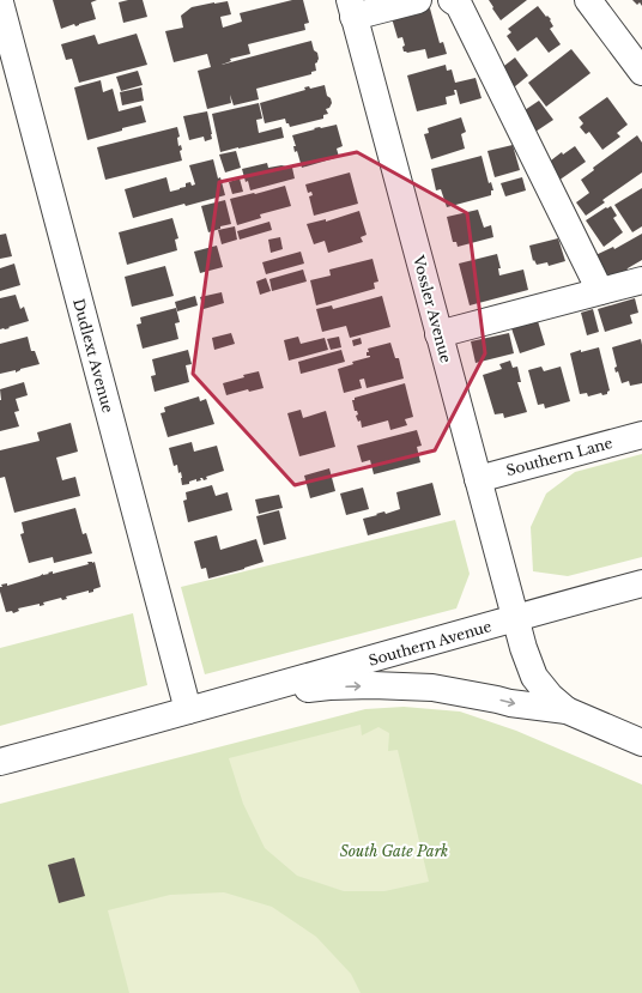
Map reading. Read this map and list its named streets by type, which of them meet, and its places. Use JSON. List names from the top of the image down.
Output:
{
  "streets": {
    "street": [
      "Vossler Avenue",
      "Dudlext Avenue",
      "Southern Lane",
      "Southern Avenue"
    ]
  },
  "crossings": [
    ["Vossler Avenue", "Southern Lane"],
    ["Vossler Avenue", "Southern Avenue"],
    ["Dudlext Avenue", "Southern Avenue"]
  ],
  "parks": ["South Gate Park"]
}
